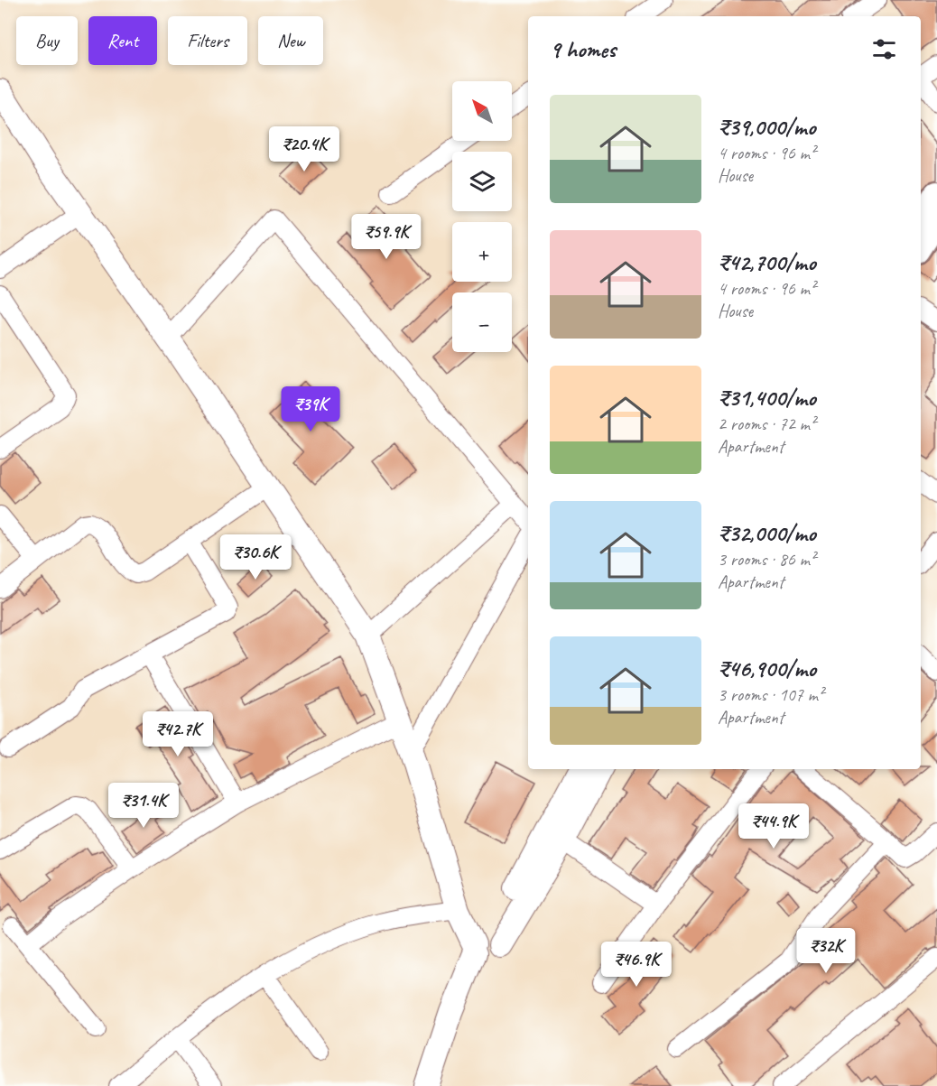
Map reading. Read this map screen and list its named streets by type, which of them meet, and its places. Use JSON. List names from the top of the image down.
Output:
{
  "north": "top left",
  "page": {
    "chip": [
      "Buy",
      "Rent",
      "Filters",
      "New"
    ],
    "heading": "9 homes",
    "map_buttons": ["+", "−"],
    "list": [
      {
        "name": "₹39,000/mo",
        "note": "4 rooms · 96 m² · House"
      },
      {
        "name": "₹42,700/mo",
        "note": "4 rooms · 96 m² · House"
      },
      {
        "name": "₹31,400/mo",
        "note": "2 rooms · 72 m² · Apartment"
      },
      {
        "name": "₹32,000/mo",
        "note": "3 rooms · 86 m² · Apartment"
      },
      {
        "name": "₹46,900/mo",
        "note": "3 rooms · 107 m² · Apartment"
      }
    ],
    "price": [
      "₹20.4K",
      "₹59.9K",
      "₹39K",
      "₹30.6K",
      "₹42.7K",
      "₹31.4K",
      "₹44.9K",
      "₹32K",
      "₹46.9K"
    ]
  }
}
